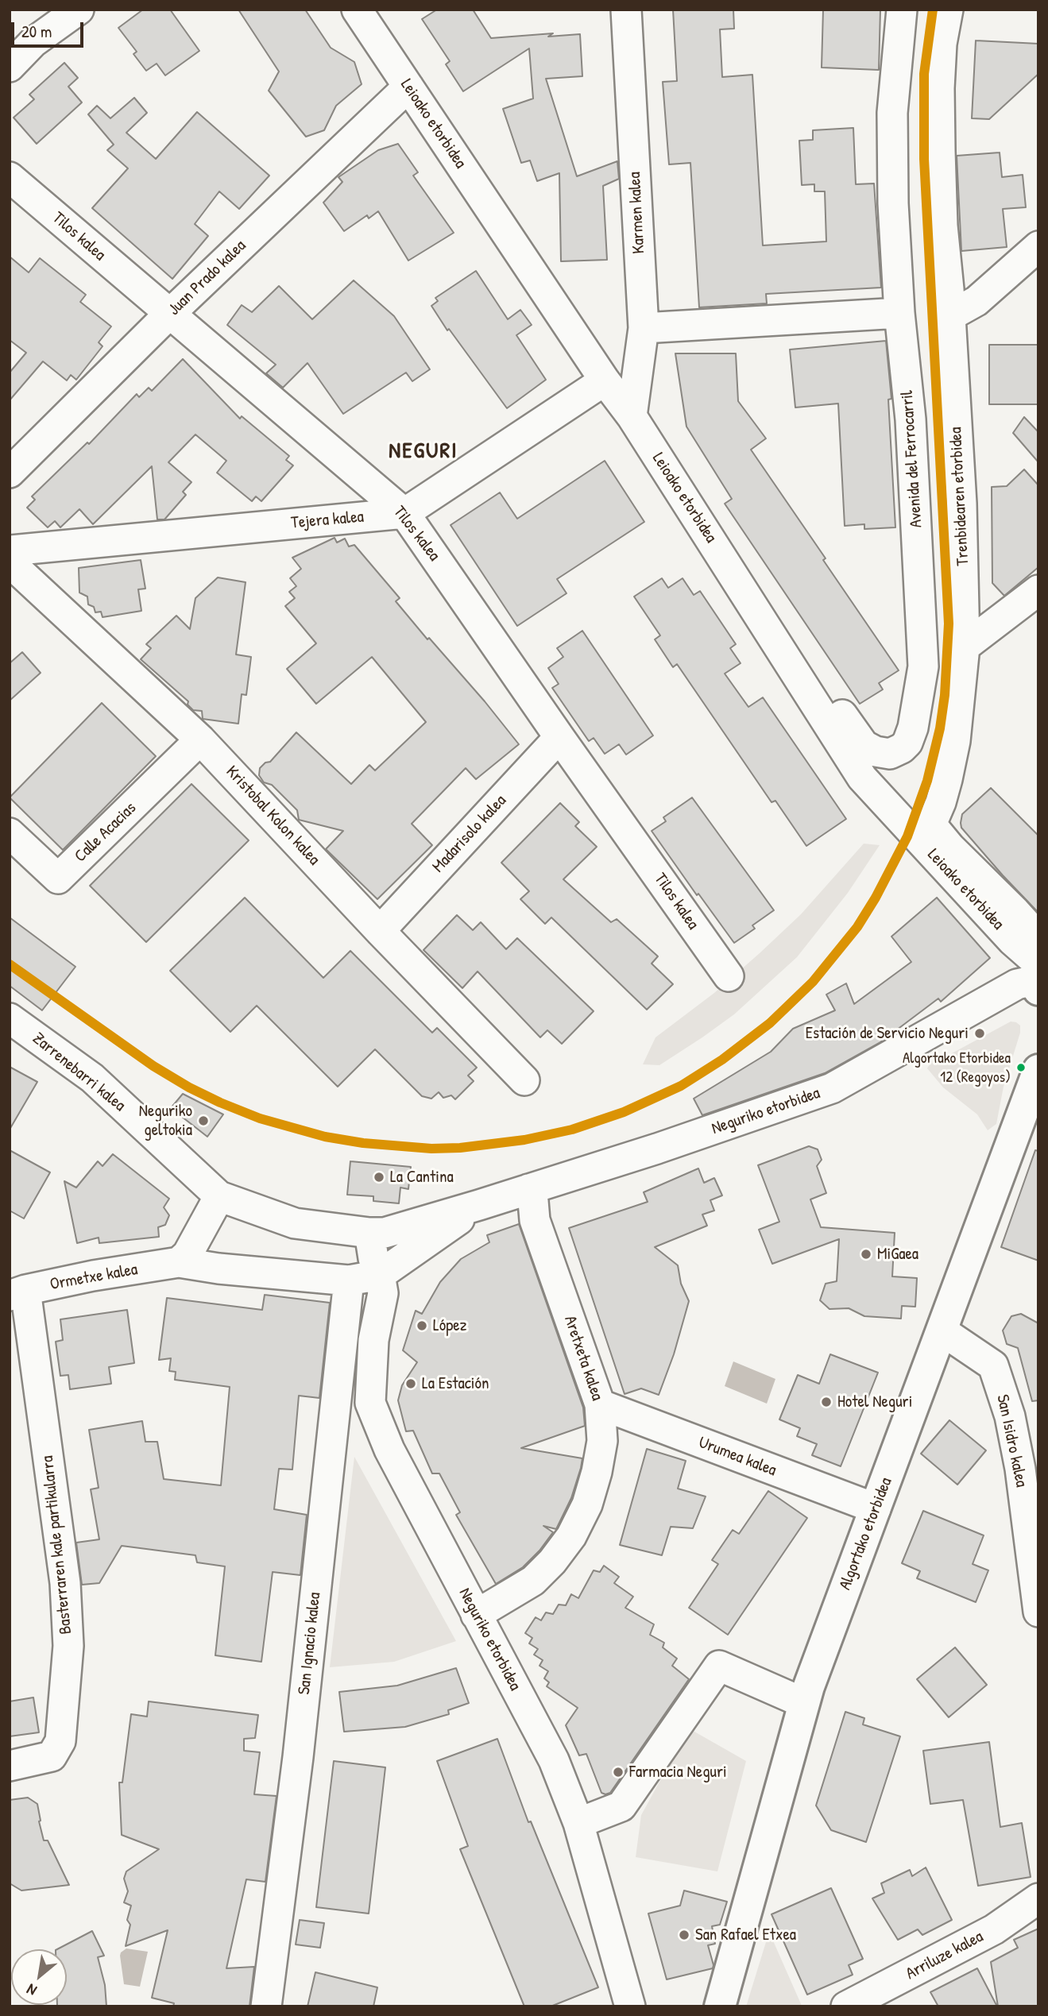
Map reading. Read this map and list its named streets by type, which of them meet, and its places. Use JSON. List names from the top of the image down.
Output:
{
  "streets": {
    "street": [
      "Leioako etorbidea",
      "Karmen kalea",
      "Tilos kalea",
      "Juan Prado kalea",
      "Avenida del Ferrocarril",
      "Trenbidearen etorbidea",
      "Tejera kalea",
      "Kristobal Kolon kalea",
      "Calle Acacias",
      "Madarisolo kalea",
      "Zarrenebarri kalea",
      "Neguriko etorbidea",
      "Ormetxe kalea",
      "Aretxeta kalea",
      "San Isidro kalea",
      "Urumea kalea",
      "Algortako etorbidea",
      "Basterraren kale partikularra",
      "San Ignacio kalea",
      "Arriluze kalea"
    ]
  },
  "crossings": [
    ["Leioako etorbidea", "Karmen kalea"],
    ["Leioako etorbidea", "Juan Prado kalea"],
    ["Leioako etorbidea", "Avenida del Ferrocarril"],
    ["Leioako etorbidea", "Tejera kalea"],
    ["Leioako etorbidea", "Neguriko etorbidea"],
    ["Tilos kalea", "Juan Prado kalea"],
    ["Tilos kalea", "Tejera kalea"],
    ["Tilos kalea", "Madarisolo kalea"],
    ["Tejera kalea", "Kristobal Kolon kalea"],
    ["Kristobal Kolon kalea", "Calle Acacias"],
    ["Kristobal Kolon kalea", "Madarisolo kalea"],
    ["Zarrenebarri kalea", "Neguriko etorbidea"],
    ["Neguriko etorbidea", "Ormetxe kalea"],
    ["Neguriko etorbidea", "Aretxeta kalea"],
    ["Neguriko etorbidea", "San Ignacio kalea"],
    ["Ormetxe kalea", "Basterraren kale partikularra"],
    ["Aretxeta kalea", "Urumea kalea"],
    ["San Isidro kalea", "Algortako etorbidea"],
    ["Urumea kalea", "Algortako etorbidea"]
  ],
  "districts": ["NEGURI"],
  "places": [
    "Estación de Servicio Neguri",
    "Algortako Etorbidea 12 (Regoyos)",
    "Neguriko geltokia",
    "La Cantina",
    "MiGaea",
    "López",
    "La Estación",
    "Hotel Neguri",
    "Farmacia Neguri",
    "San Rafael Etxea"
  ],
  "scale_bar": "20 m",
  "north": "bottom left"
}
